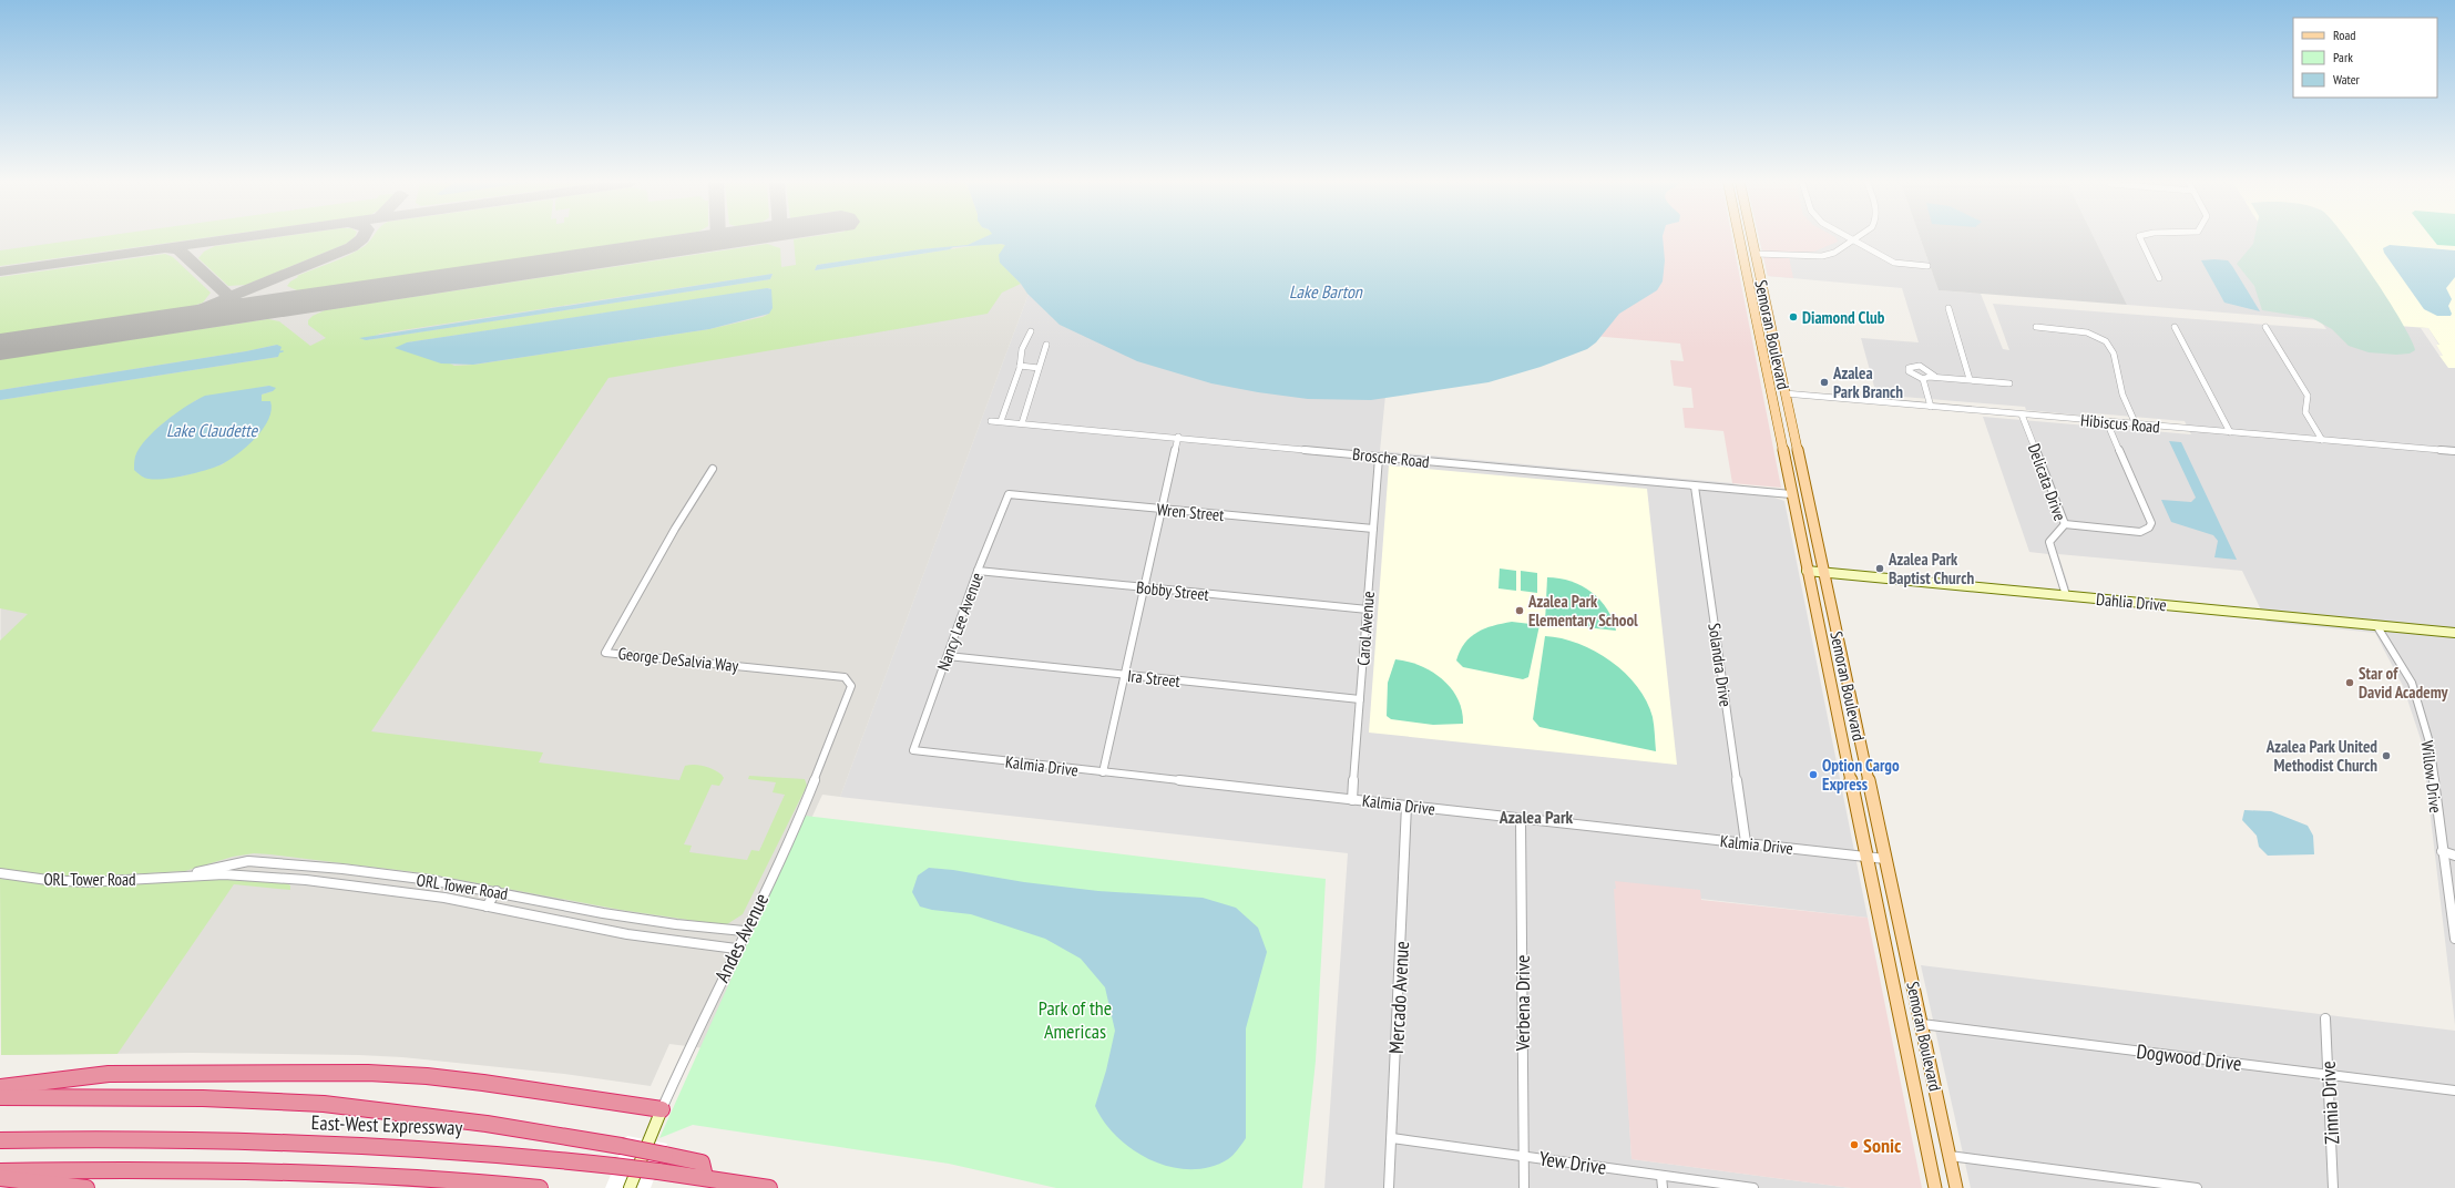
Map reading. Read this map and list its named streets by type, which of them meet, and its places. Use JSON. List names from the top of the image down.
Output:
{
  "streets": {
    "highway": ["East-West Expressway"],
    "main road": ["Semoran Boulevard"],
    "street": [
      "Hibiscus Road",
      "Brosche Road",
      "Delicata Drive",
      "Wren Street",
      "Bobby Street",
      "Dahlia Drive",
      "Nancy Lee Avenue",
      "Carol Avenue",
      "George DeSalvia Way",
      "Solandra Drive",
      "Ira Street",
      "Kalmia Drive",
      "Willow Drive",
      "ORL Tower Road",
      "Andes Avenue",
      "Mercado Avenue",
      "Verbena Drive",
      "Dogwood Drive",
      "Zinnia Drive",
      "Yew Drive"
    ]
  },
  "crossings": [
    ["Semoran Boulevard", "Hibiscus Road"],
    ["Semoran Boulevard", "Brosche Road"],
    ["Semoran Boulevard", "Dahlia Drive"],
    ["Semoran Boulevard", "Kalmia Drive"],
    ["Semoran Boulevard", "Dogwood Drive"],
    ["Hibiscus Road", "Delicata Drive"],
    ["Brosche Road", "Carol Avenue"],
    ["Brosche Road", "Solandra Drive"],
    ["Delicata Drive", "Dahlia Drive"],
    ["Wren Street", "Nancy Lee Avenue"],
    ["Wren Street", "Carol Avenue"],
    ["Bobby Street", "Nancy Lee Avenue"],
    ["Bobby Street", "Carol Avenue"],
    ["Dahlia Drive", "Willow Drive"],
    ["Nancy Lee Avenue", "Ira Street"],
    ["Nancy Lee Avenue", "Kalmia Drive"],
    ["Carol Avenue", "Ira Street"],
    ["Carol Avenue", "Kalmia Drive"],
    ["George DeSalvia Way", "Andes Avenue"],
    ["Solandra Drive", "Kalmia Drive"],
    ["Kalmia Drive", "Mercado Avenue"],
    ["Kalmia Drive", "Verbena Drive"],
    ["ORL Tower Road", "Andes Avenue"],
    ["Mercado Avenue", "Yew Drive"],
    ["Verbena Drive", "Yew Drive"],
    ["Dogwood Drive", "Zinnia Drive"]
  ],
  "districts": ["Azalea Park"],
  "water": ["Lake Barton", "Lake Claudette"],
  "parks": ["Park of the Americas"],
  "places": [
    "Diamond Club",
    "Azalea Park Branch",
    "Azalea Park Baptist Church",
    "Azalea Park Elementary School",
    "Star of David Academy",
    "Azalea Park United Methodist Church",
    "Option Cargo Express",
    "Sonic"
  ],
  "legend": ["Road", "Park", "Water"]
}
